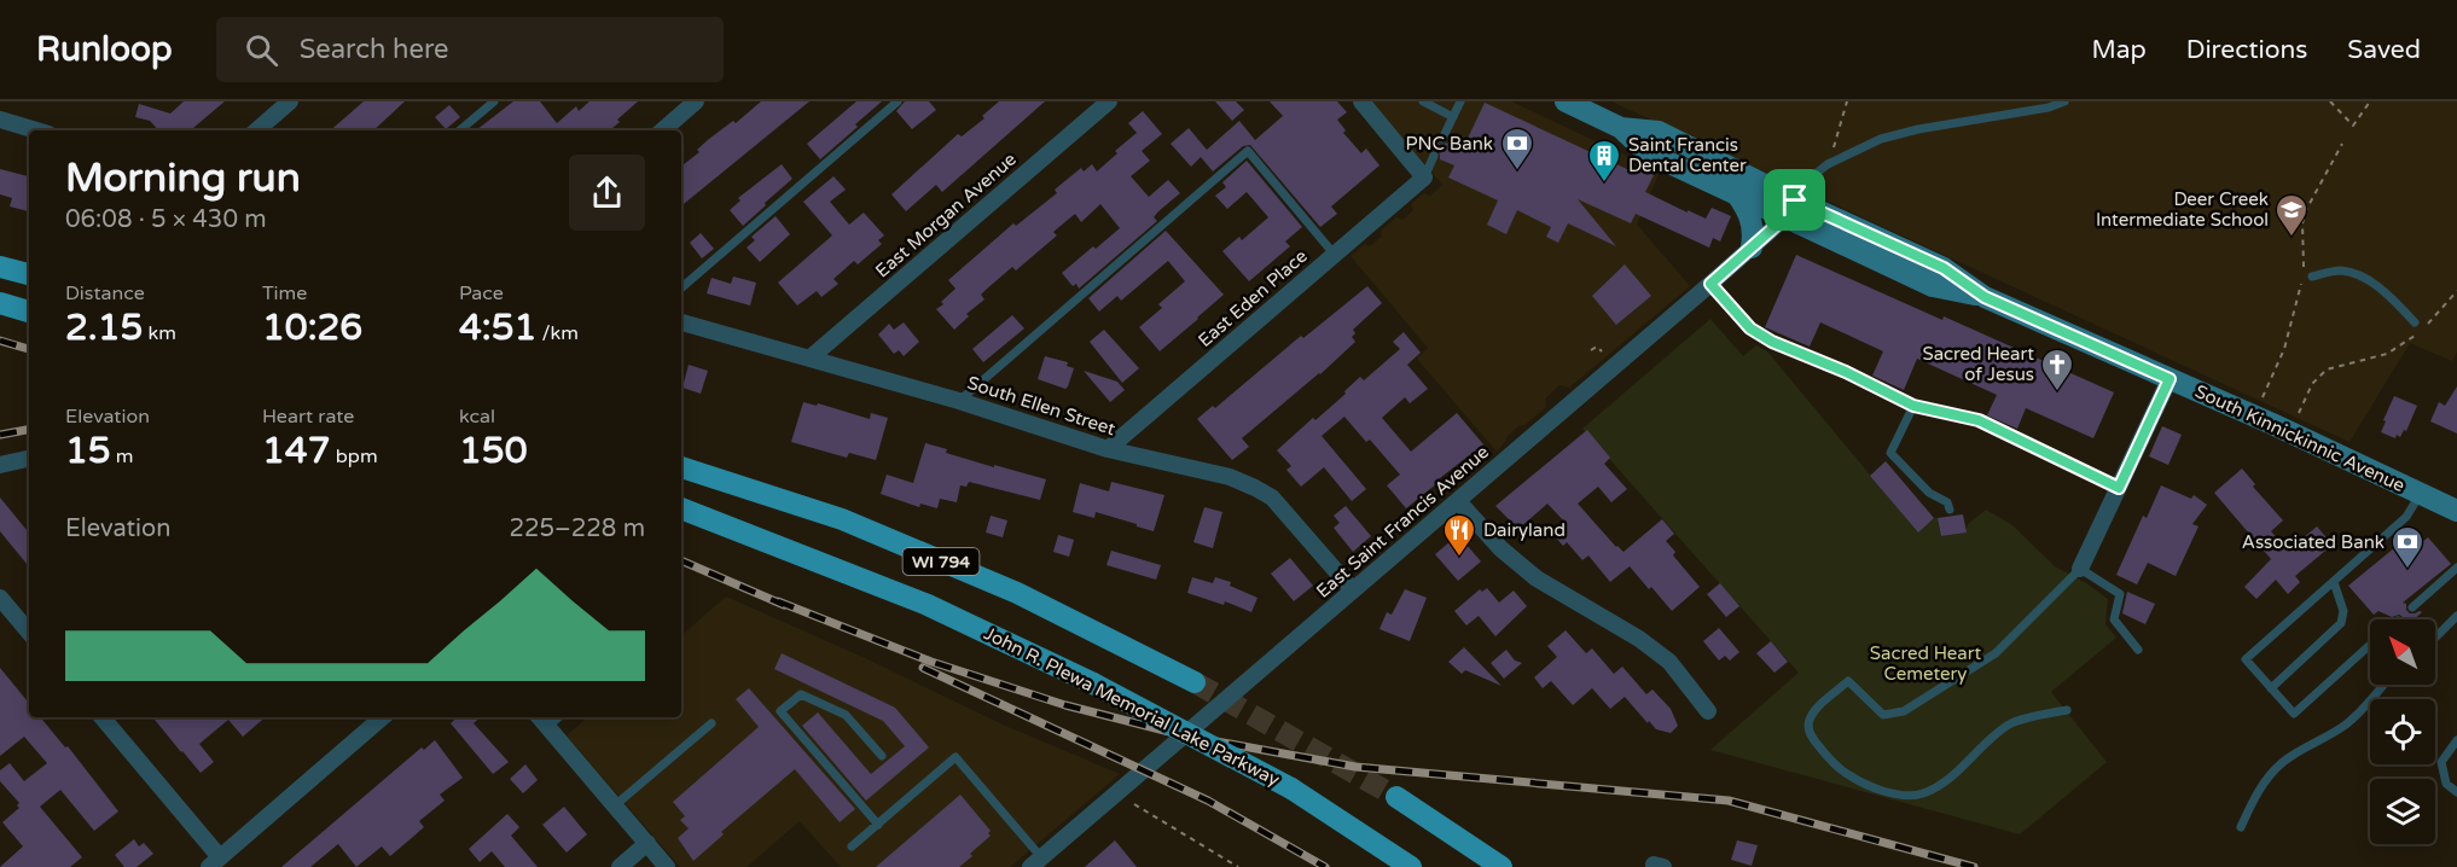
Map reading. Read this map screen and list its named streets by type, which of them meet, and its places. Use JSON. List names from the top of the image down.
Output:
{
  "streets": {
    "main road": ["South Kinnickinnic Avenue", "WI 794", "John R. Plewa Memorial Lake Parkway"],
    "street": [
      "East Morgan Avenue",
      "East Eden Place",
      "South Ellen Street",
      "East Saint Francis Avenue"
    ]
  },
  "crossings": [
    ["East Morgan Avenue", "South Ellen Street"],
    ["East Eden Place", "South Ellen Street"],
    ["South Ellen Street", "East Saint Francis Avenue"],
    ["South Kinnickinnic Avenue", "East Saint Francis Avenue"]
  ],
  "parks": ["Sacred Heart Cemetery"],
  "places": {
    "bank": ["PNC Bank", "Associated Bank"],
    "building": ["Saint Francis Dental Center"],
    "school or university": ["Deer Creek Intermediate School"],
    "church": ["Sacred Heart of Jesus"],
    "restaurant": ["Dairyland"]
  },
  "north": "top left",
  "page": {
    "header": "Runloop",
    "search": "Search here",
    "nav": ["Map", "Directions", "Saved"],
    "heading": ["Morning run", "06:08 · 5 × 430 m"],
    "stats": [
      ["Distance", "2.15 km"],
      ["Time", "10:26"],
      ["Pace", "4:51 /km"],
      ["Elevation", "15 m"],
      ["Heart rate", "147 bpm"],
      ["kcal", "150"]
    ],
    "chart": ["Elevation", "225–228 m"]
  }
}
